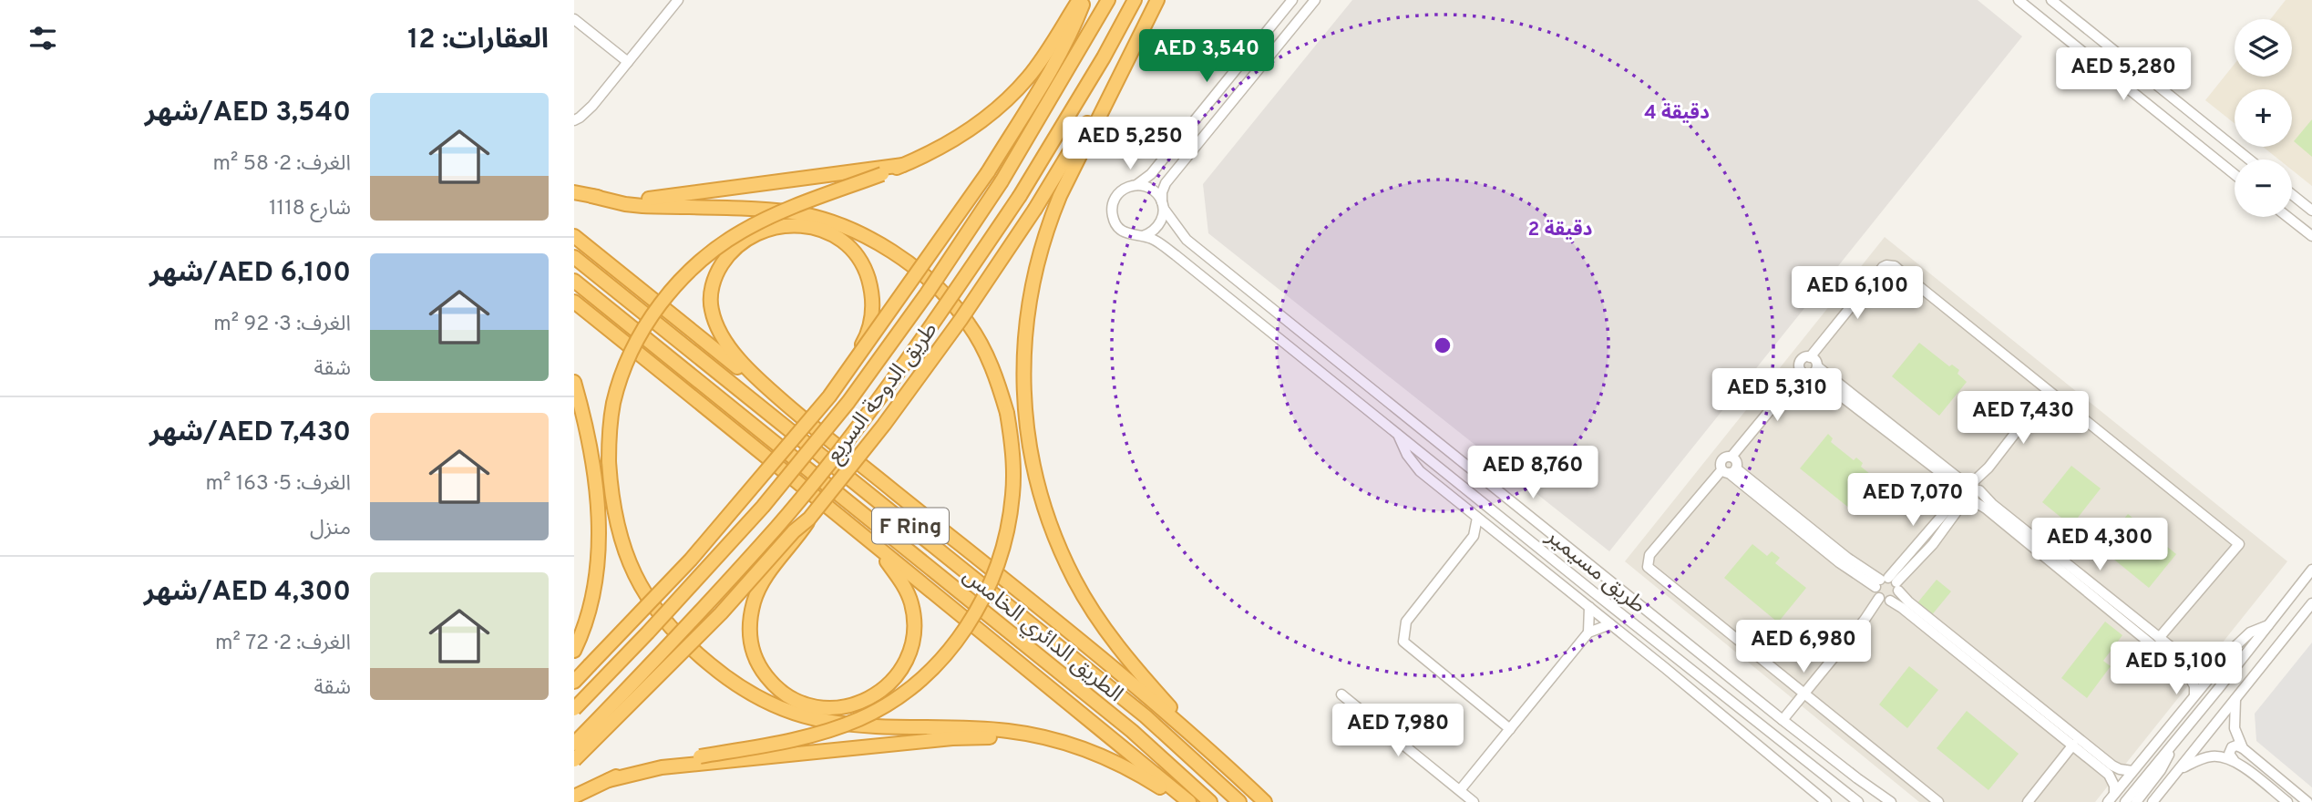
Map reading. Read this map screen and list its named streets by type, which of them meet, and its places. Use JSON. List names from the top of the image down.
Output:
{
  "streets": {
    "highway": ["طريق الدوحة السريع", "F Ring", "الطريق الدائري الخامس"],
    "street": ["طريق مسيمير"]
  },
  "page": {
    "heading": "العقارات: 12",
    "map_buttons": ["+", "−"],
    "price": [
      "AED 3,540",
      "AED 5,280",
      "AED 5,250",
      "AED 6,100",
      "AED 5,310",
      "AED 7,430",
      "AED 8,760",
      "AED 7,070",
      "AED 4,300",
      "AED 6,980",
      "AED 5,100",
      "AED 7,980"
    ],
    "list": [
      {
        "name": "AED 3,540/شهر",
        "note": "الغرف: 2 · 58 m² · شارع 1118"
      },
      {
        "name": "AED 6,100/شهر",
        "note": "الغرف: 3 · 92 m² · شقة"
      },
      {
        "name": "AED 7,430/شهر",
        "note": "الغرف: 5 · 163 m² · منزل"
      },
      {
        "name": "AED 4,300/شهر",
        "note": "الغرف: 2 · 72 m² · شقة"
      }
    ]
  },
  "rings": ["4 دقيقة", "2 دقيقة"]
}
